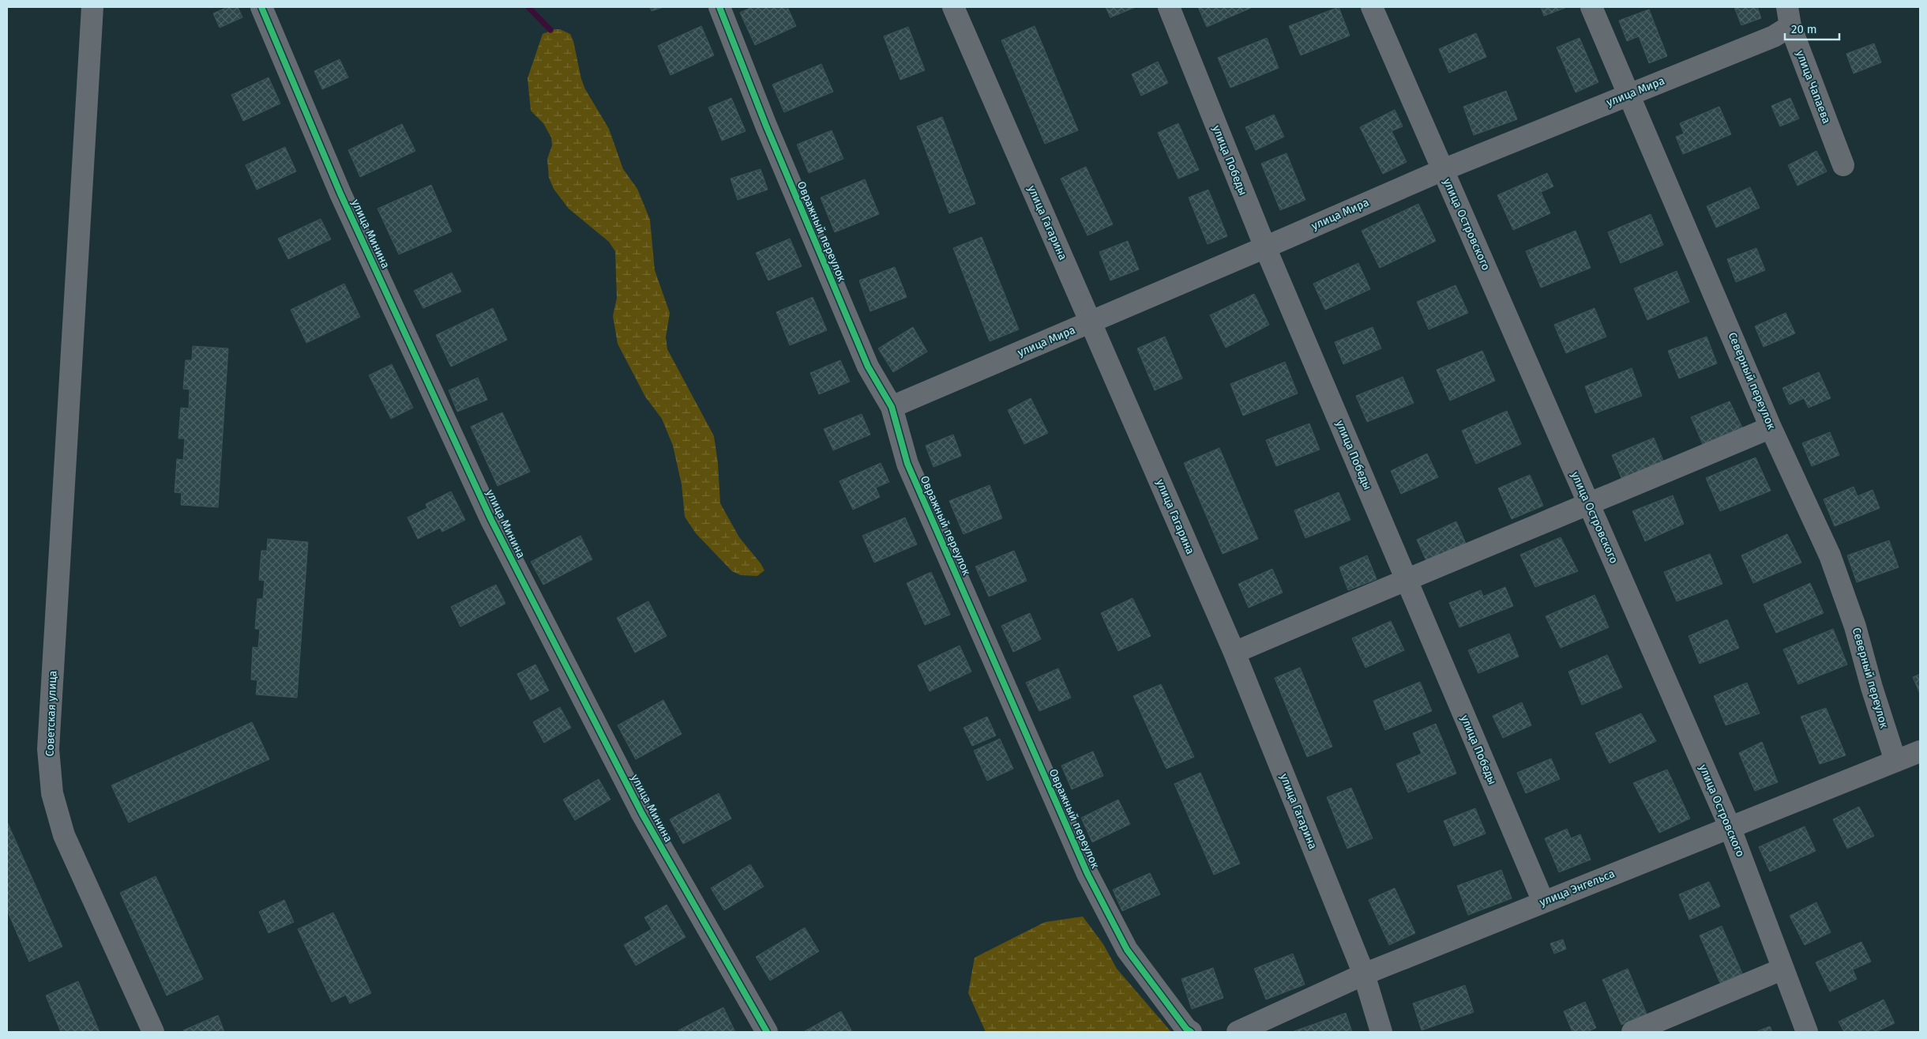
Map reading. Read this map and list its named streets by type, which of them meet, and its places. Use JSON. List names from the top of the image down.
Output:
{
  "streets": {
    "street": [
      "улица Чапаева",
      "улица Мира",
      "улица Победы",
      "улица Гагарина",
      "улица Островского",
      "Овражный переулок",
      "улица Минина",
      "Северный переулок",
      "Советская улица",
      "улица Энгельса"
    ]
  },
  "crossings": [
    ["улица Чапаева", "улица Мира"],
    ["улица Мира", "улица Победы"],
    ["улица Мира", "улица Гагарина"],
    ["улица Мира", "улица Островского"],
    ["улица Мира", "Овражный переулок"],
    ["улица Мира", "Северный переулок"],
    ["улица Победы", "улица Энгельса"],
    ["улица Гагарина", "улица Энгельса"],
    ["улица Островского", "улица Энгельса"],
    ["Северный переулок", "улица Энгельса"]
  ],
  "scale_bar": "20 m"
}
